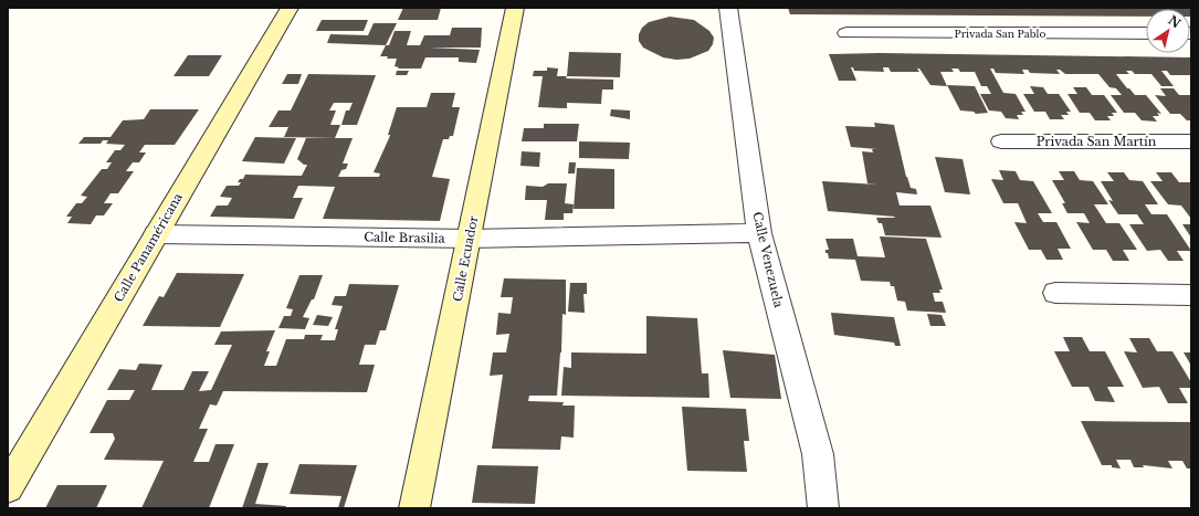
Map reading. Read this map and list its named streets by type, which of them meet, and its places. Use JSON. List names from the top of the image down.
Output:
{
  "streets": {
    "street": [
      "Privada San Pablo",
      "Privada San Martín",
      "Calle Brasilia",
      "Calle Panaméricana",
      "Calle Ecuador",
      "Calle Venezuela"
    ]
  },
  "crossings": [
    ["Calle Brasilia", "Calle Panaméricana"],
    ["Calle Brasilia", "Calle Ecuador"],
    ["Calle Brasilia", "Calle Venezuela"]
  ],
  "north": "top right"
}
